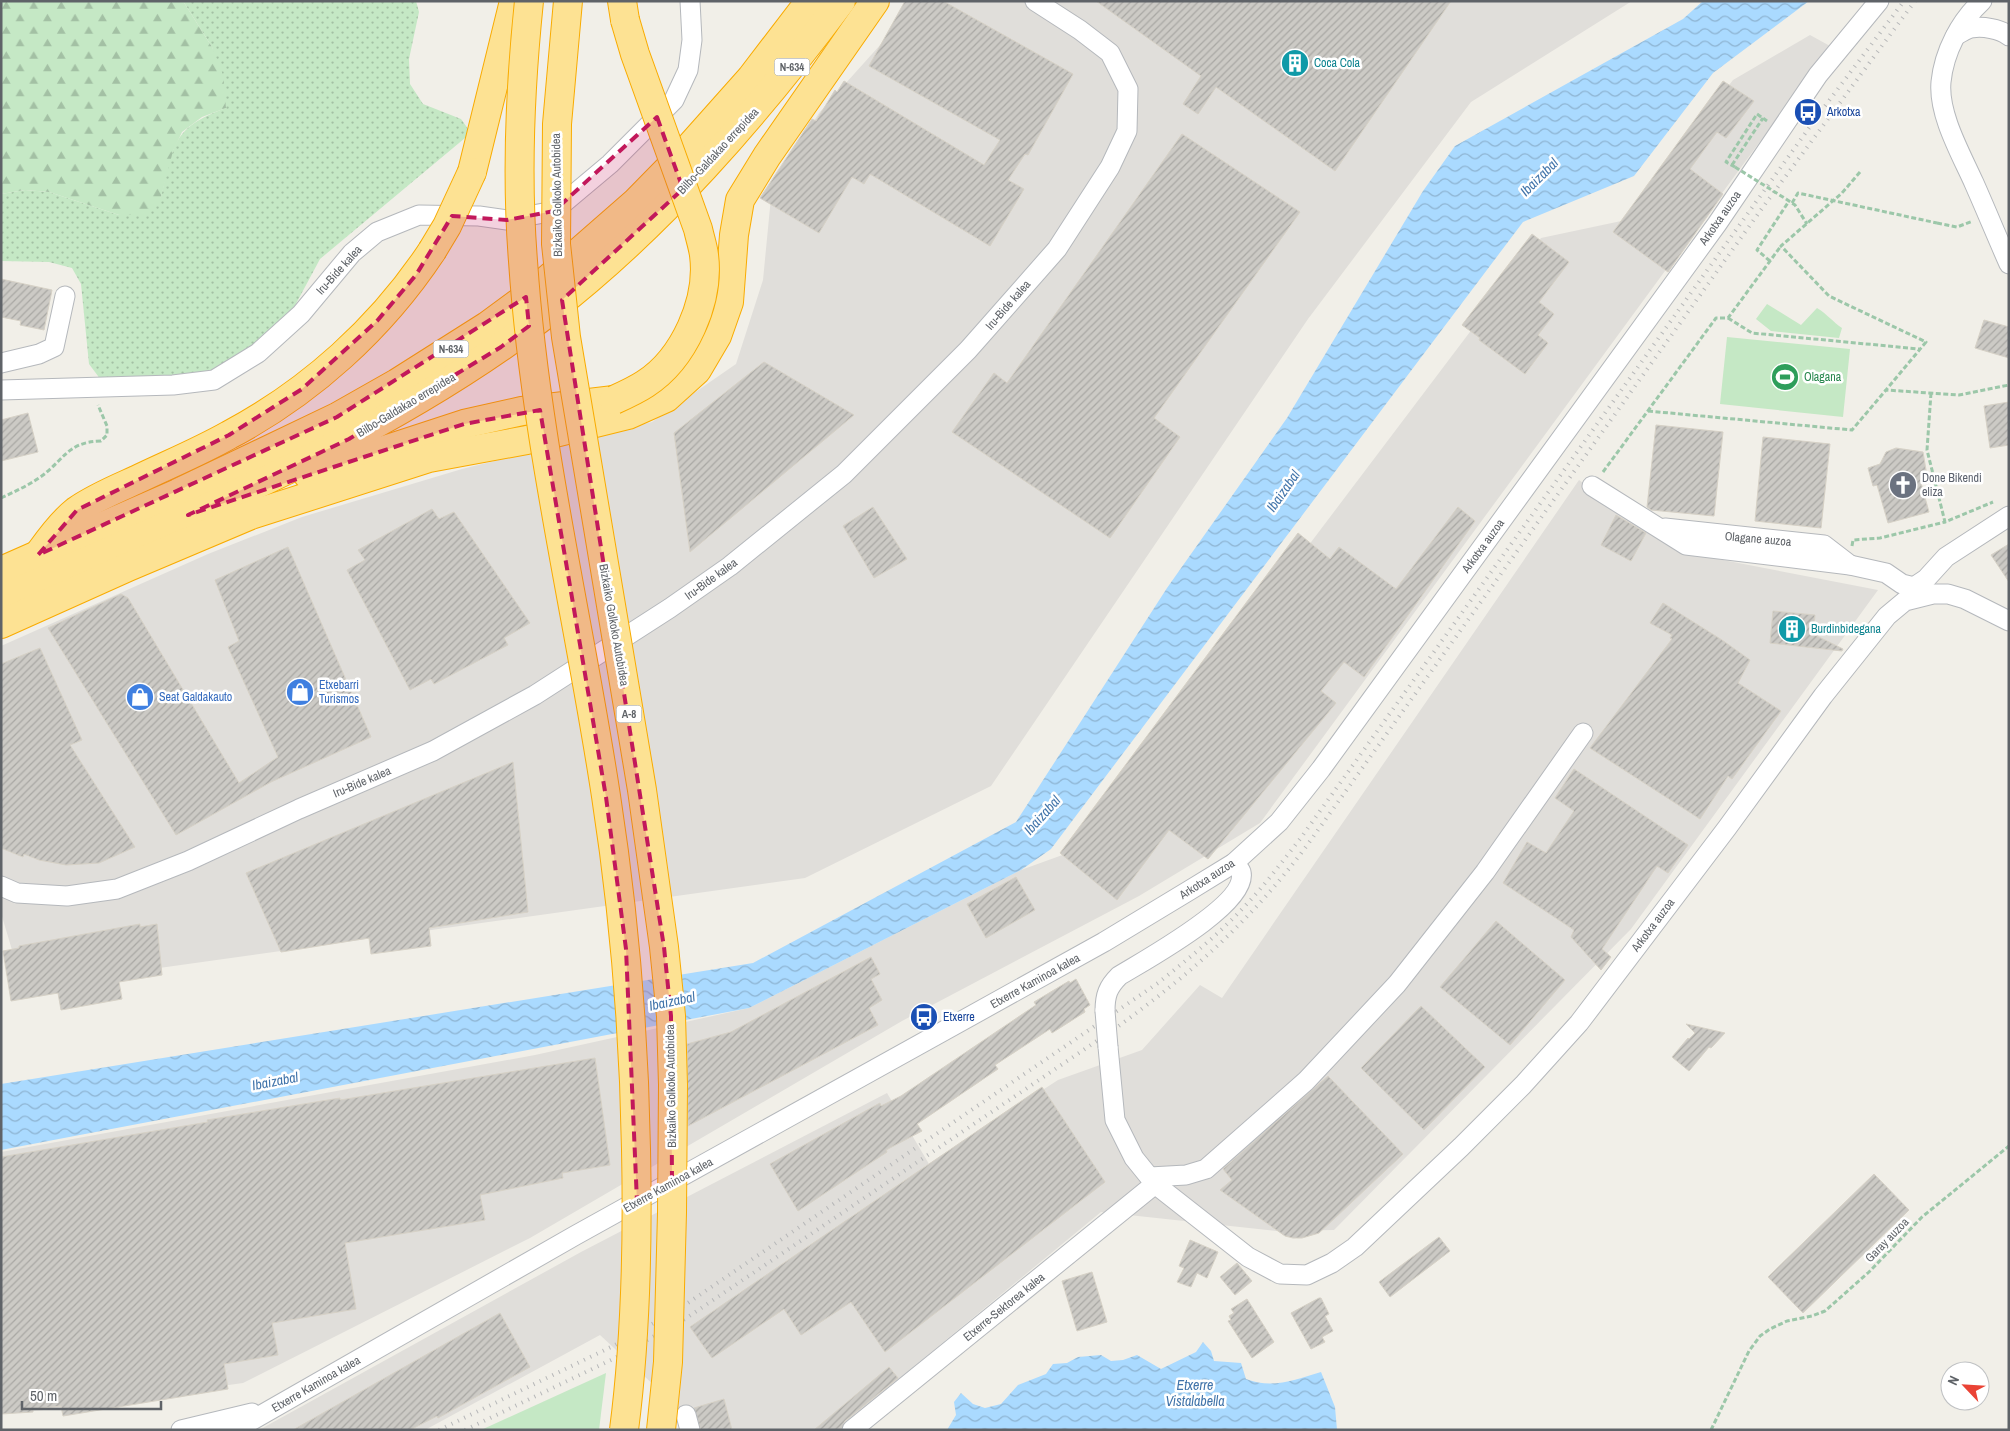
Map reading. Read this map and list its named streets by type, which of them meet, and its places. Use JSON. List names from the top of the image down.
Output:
{
  "streets": {
    "highway": [
      "N-634",
      "Bilbo-Galdakao errepidea",
      "Bizkaiko Golkoko Autobidea",
      "A-8"
    ],
    "street": [
      "Arkotxa auzoa",
      "Iru-Bide kalea",
      "Etxerre Kaminoa kalea",
      "Etxerre-Sektorea kalea"
    ],
    "path": ["Garay auzoa"]
  },
  "crossings": [
    ["Arkotxa auzoa", "Etxerre Kaminoa kalea"],
    ["Arkotxa auzoa", "Etxerre-Sektorea kalea"]
  ],
  "water": ["Ibaizabal", "Etxerre Vistalabella"],
  "places": {
    "building": ["Coca Cola", "Burdinbidegana"],
    "bus stop": ["Arkotxa", "Etxerre"],
    "sports": ["Olagana"],
    "church": ["Done Bikendi eliza"],
    "shop": ["Etxebarri Turismos", "Seat Galdakauto"]
  },
  "scale_bar": "50 m",
  "north": "top left"
}
